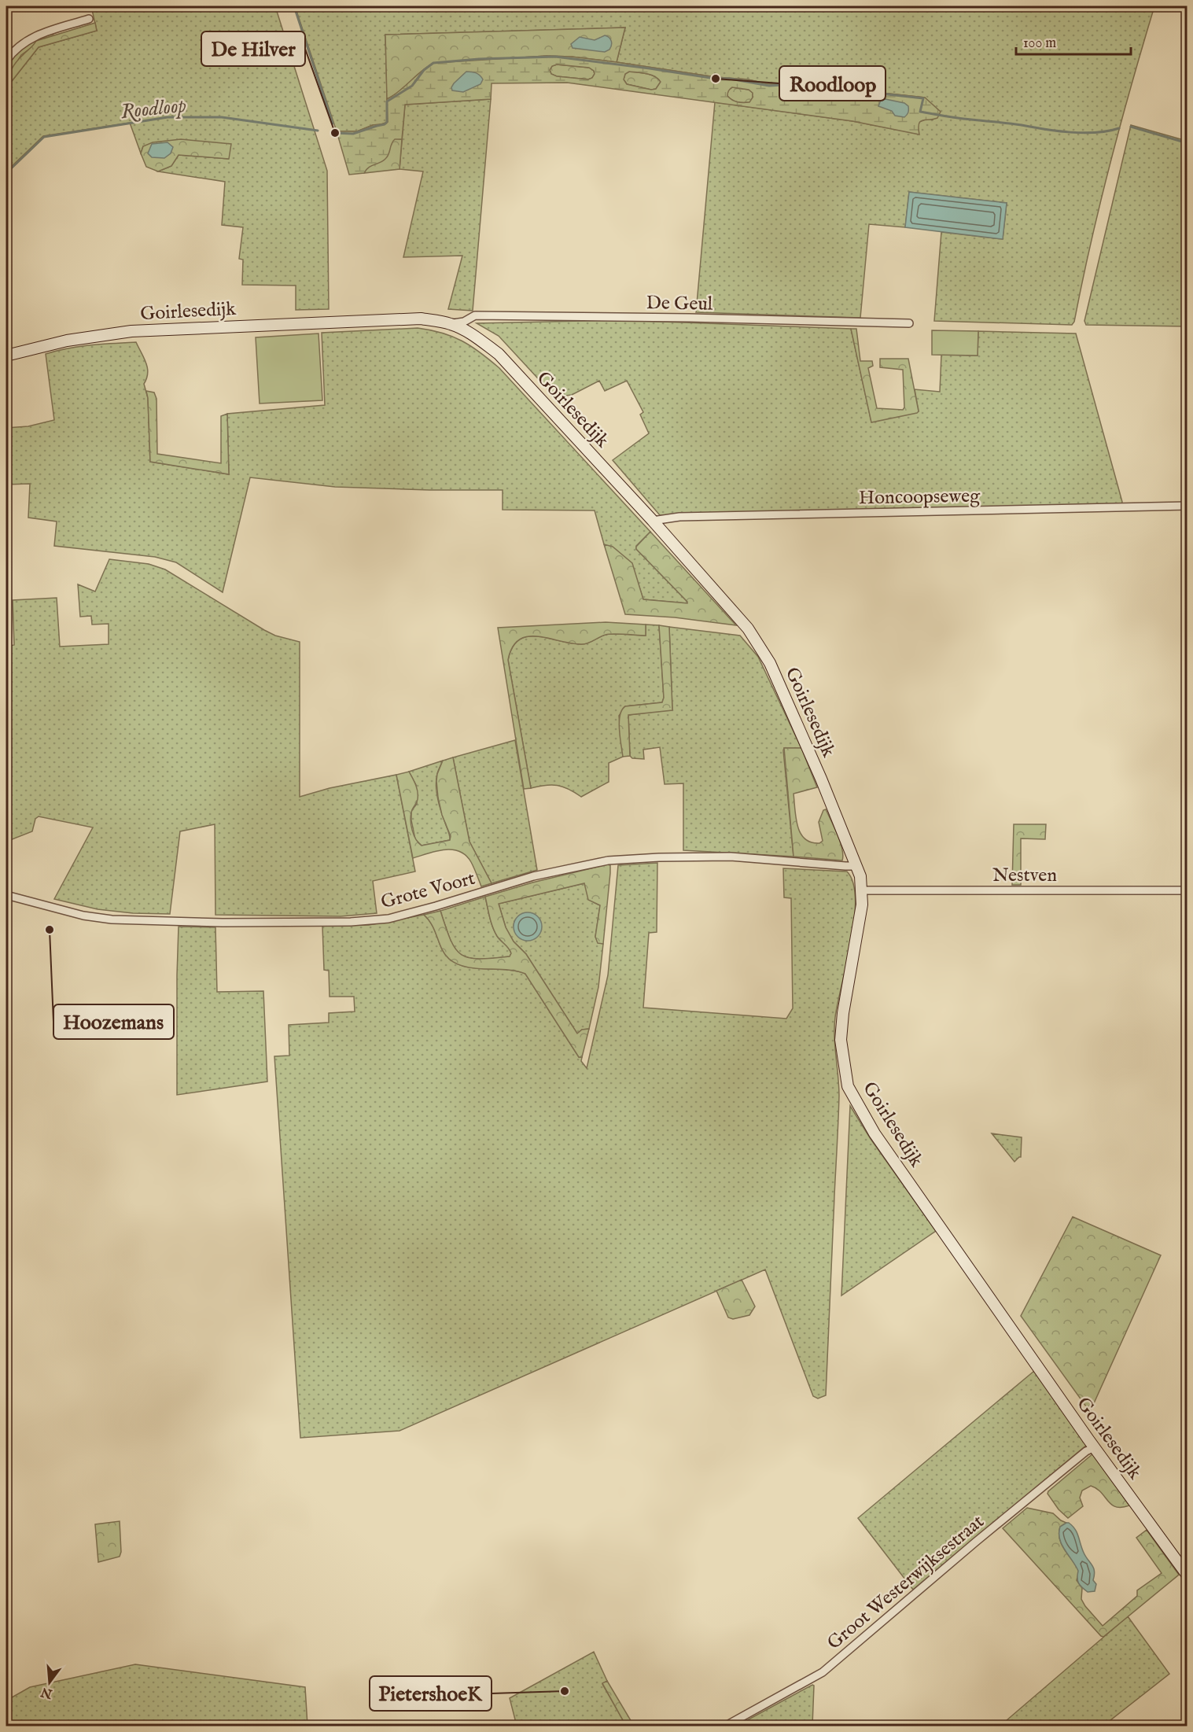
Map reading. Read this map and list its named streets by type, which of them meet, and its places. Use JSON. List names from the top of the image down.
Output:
{
  "streets": {
    "street": [
      "De Geul",
      "Goirlesedijk",
      "Honcoopseweg",
      "Nestven",
      "Grote Voort",
      "Groot Westerwijksestraat"
    ]
  },
  "crossings": [
    ["De Geul", "Goirlesedijk"],
    ["Goirlesedijk", "Honcoopseweg"],
    ["Goirlesedijk", "Nestven"],
    ["Goirlesedijk", "Grote Voort"],
    ["Goirlesedijk", "Groot Westerwijksestraat"]
  ],
  "water": ["Roodloop"],
  "places": [
    "Roodloop",
    "De Hilver",
    "Hoozemans",
    "PietershoeK"
  ],
  "scale_bar": "100 m",
  "north": "bottom"
}
